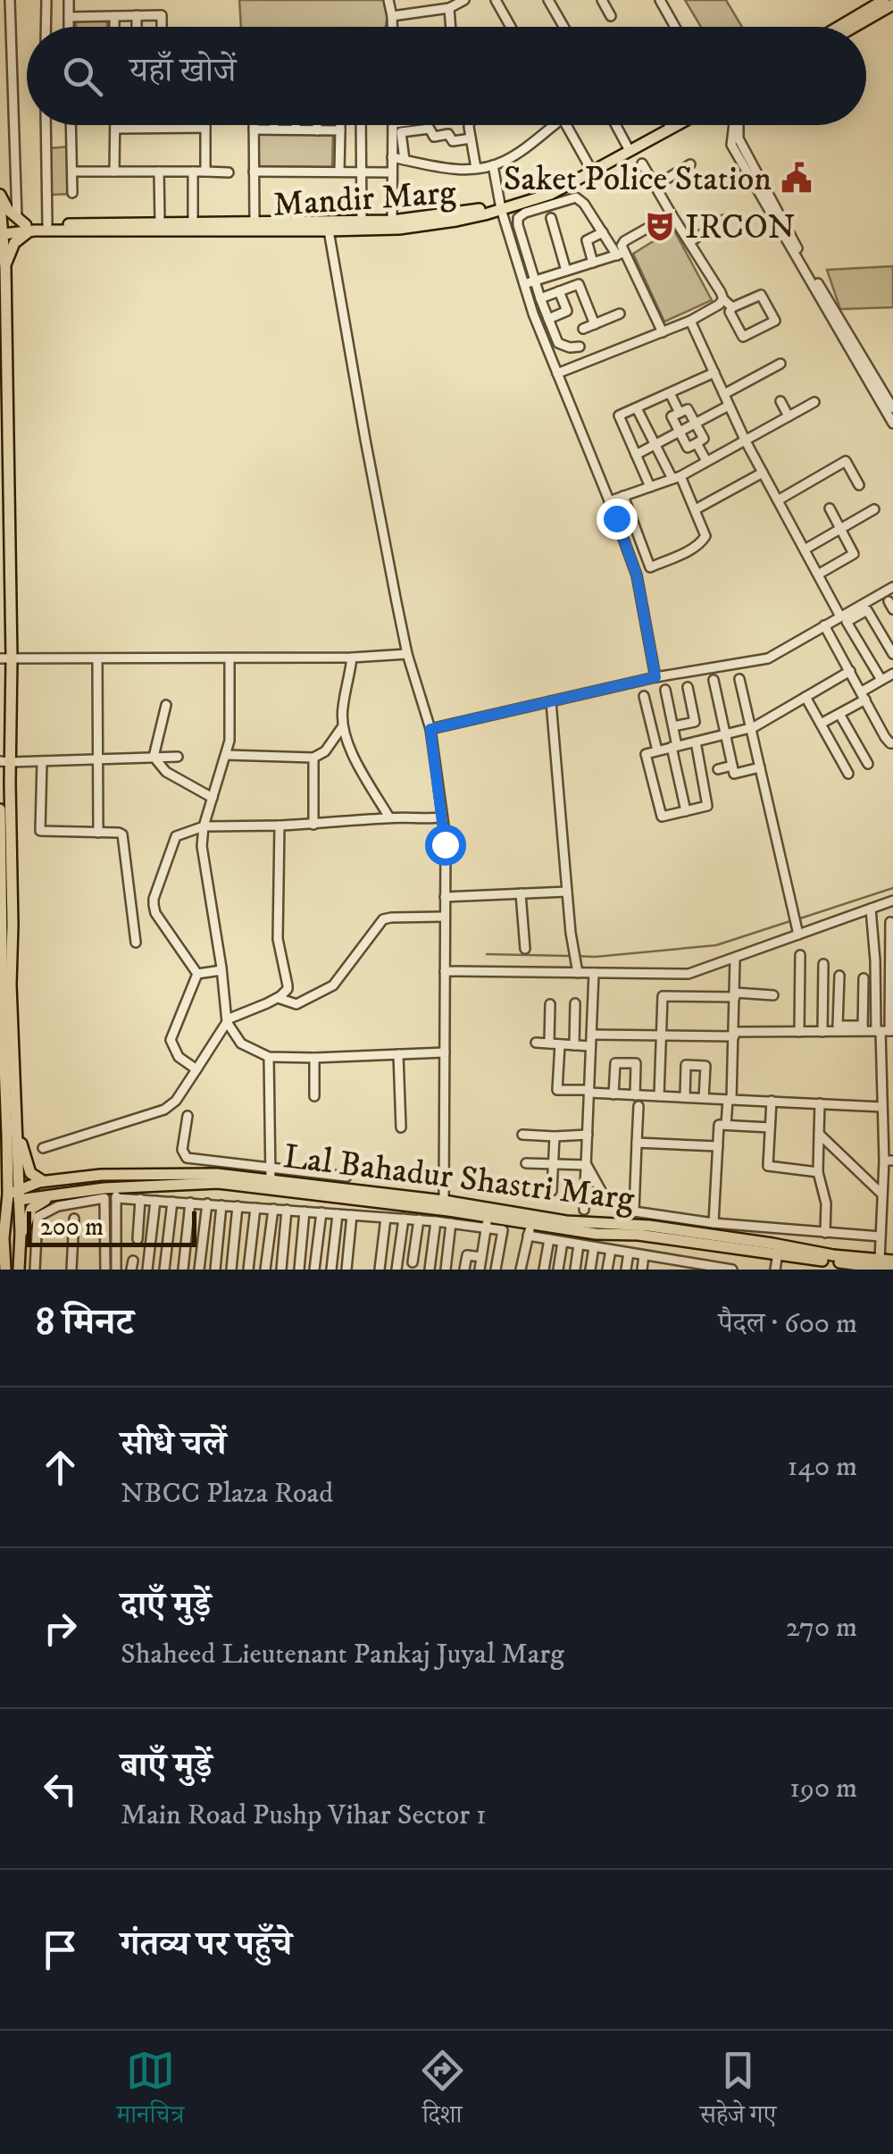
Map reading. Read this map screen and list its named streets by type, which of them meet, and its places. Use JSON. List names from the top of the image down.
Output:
{
  "streets": {
    "main road": ["Mandir Marg", "Lal Bahadur Shastri Marg"]
  },
  "places": {
    "public building": ["Saket Police Station"],
    "theatre": ["IRCON"]
  },
  "scale_bar": "200 m",
  "page": {
    "search": "यहाँ खोजें",
    "scale": "200 m",
    "heading": ["8 मिनट", "पैदल · 600 m"],
    "list": [
      ["सीधे चलें", "NBCC Plaza Road", "140 m"],
      ["दाएँ मुड़ें", "Shaheed Lieutenant Pankaj Juyal Marg", "270 m"],
      ["बाएँ मुड़ें", "Main Road Pushp Vihar Sector 1", "190 m"],
      "गंतव्य पर पहुँचे"
    ],
    "nav": ["मानचित्र", "दिशा", "सहेजे गए"]
  }
}
